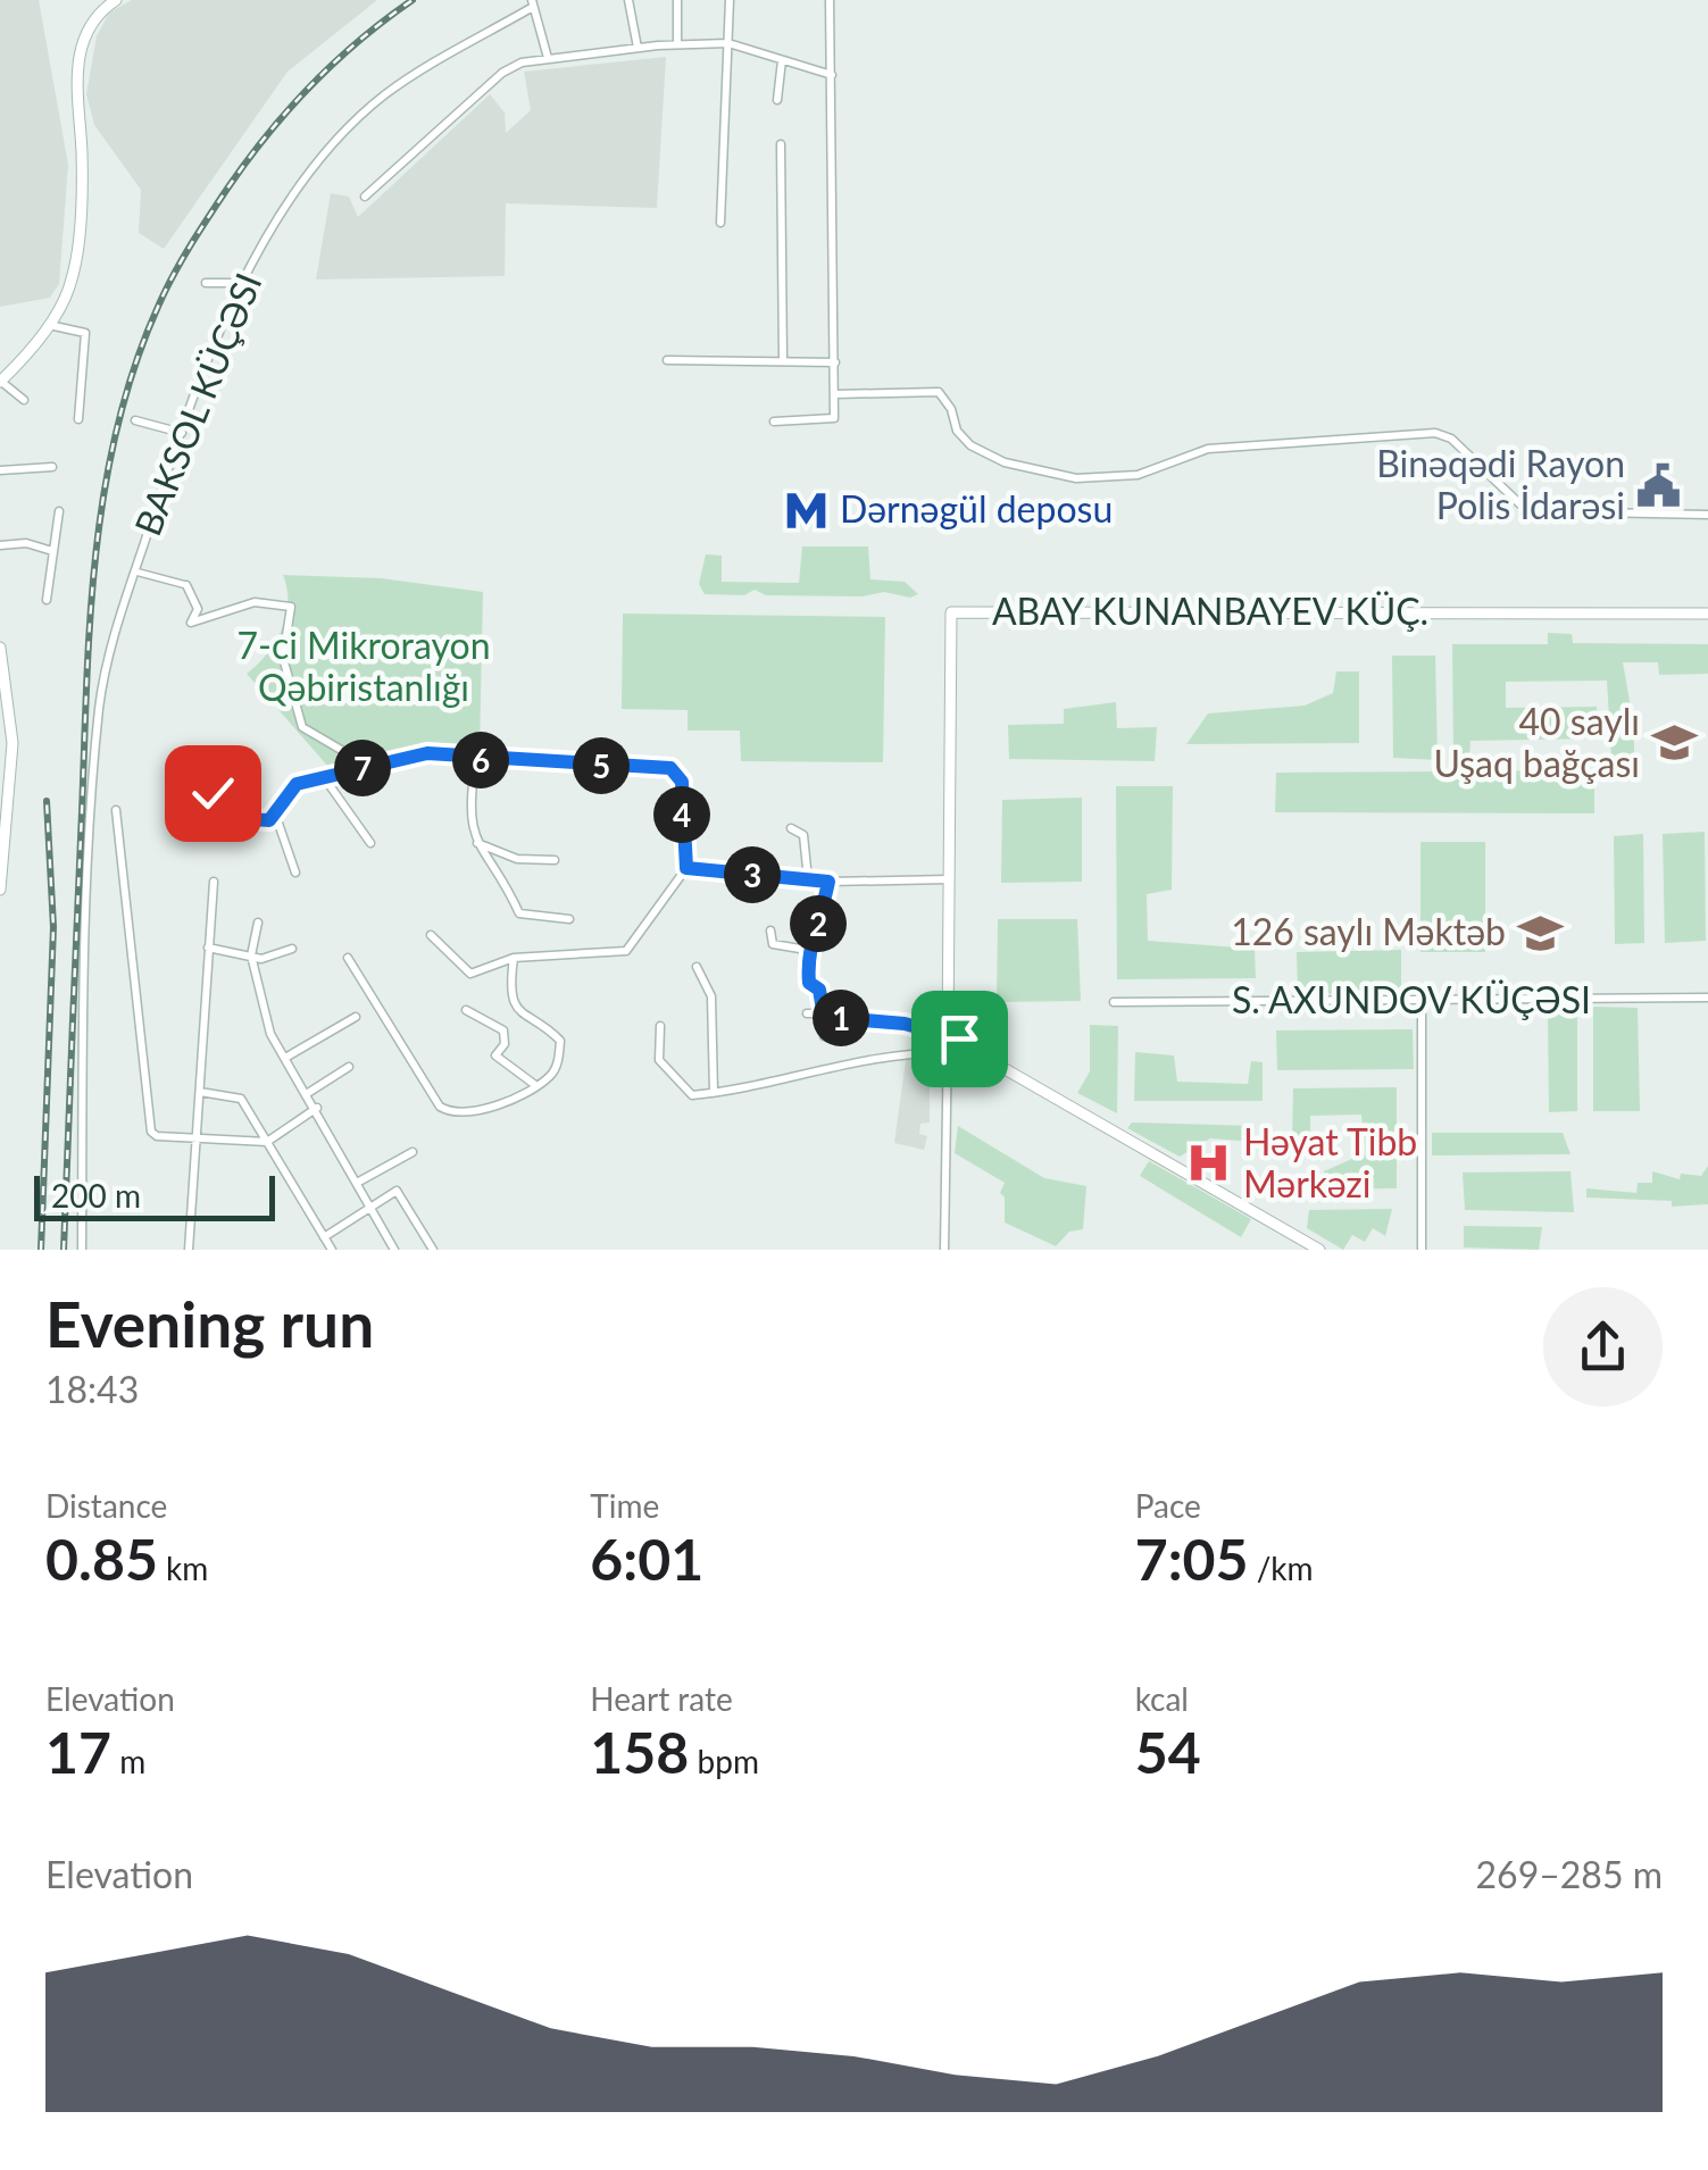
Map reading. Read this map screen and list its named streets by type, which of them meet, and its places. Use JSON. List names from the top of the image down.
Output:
{
  "streets": {
    "street": ["BAKSOL KÜÇƏSI", "ABAY KUNANBAYEV KÜÇ.", "S. AXUNDOV KÜÇƏSI"]
  },
  "parks": ["7-ci Mikrorayon Qəbiristanlığı"],
  "places": {
    "public building": ["Binəqədi Rayon Polis İdarəsi"],
    "metro station": ["Dərnəgül deposu"],
    "school or university": ["40 saylı Uşaq bağçası", "126 saylı Məktəb"],
    "hospital": ["Həyat Tibb Mərkəzi"]
  },
  "scale_bar": "200 m",
  "page": {
    "pins": [
      "6",
      "5",
      "7",
      "4",
      "3",
      "2",
      "1"
    ],
    "scale": "200 m",
    "heading": ["Evening run", "18:43"],
    "stats": [
      ["Distance", "0.85 km"],
      ["Time", "6:01"],
      ["Pace", "7:05 /km"],
      ["Elevation", "17 m"],
      ["Heart rate", "158 bpm"],
      ["kcal", "54"]
    ],
    "chart": ["Elevation", "269–285 m"]
  }
}
